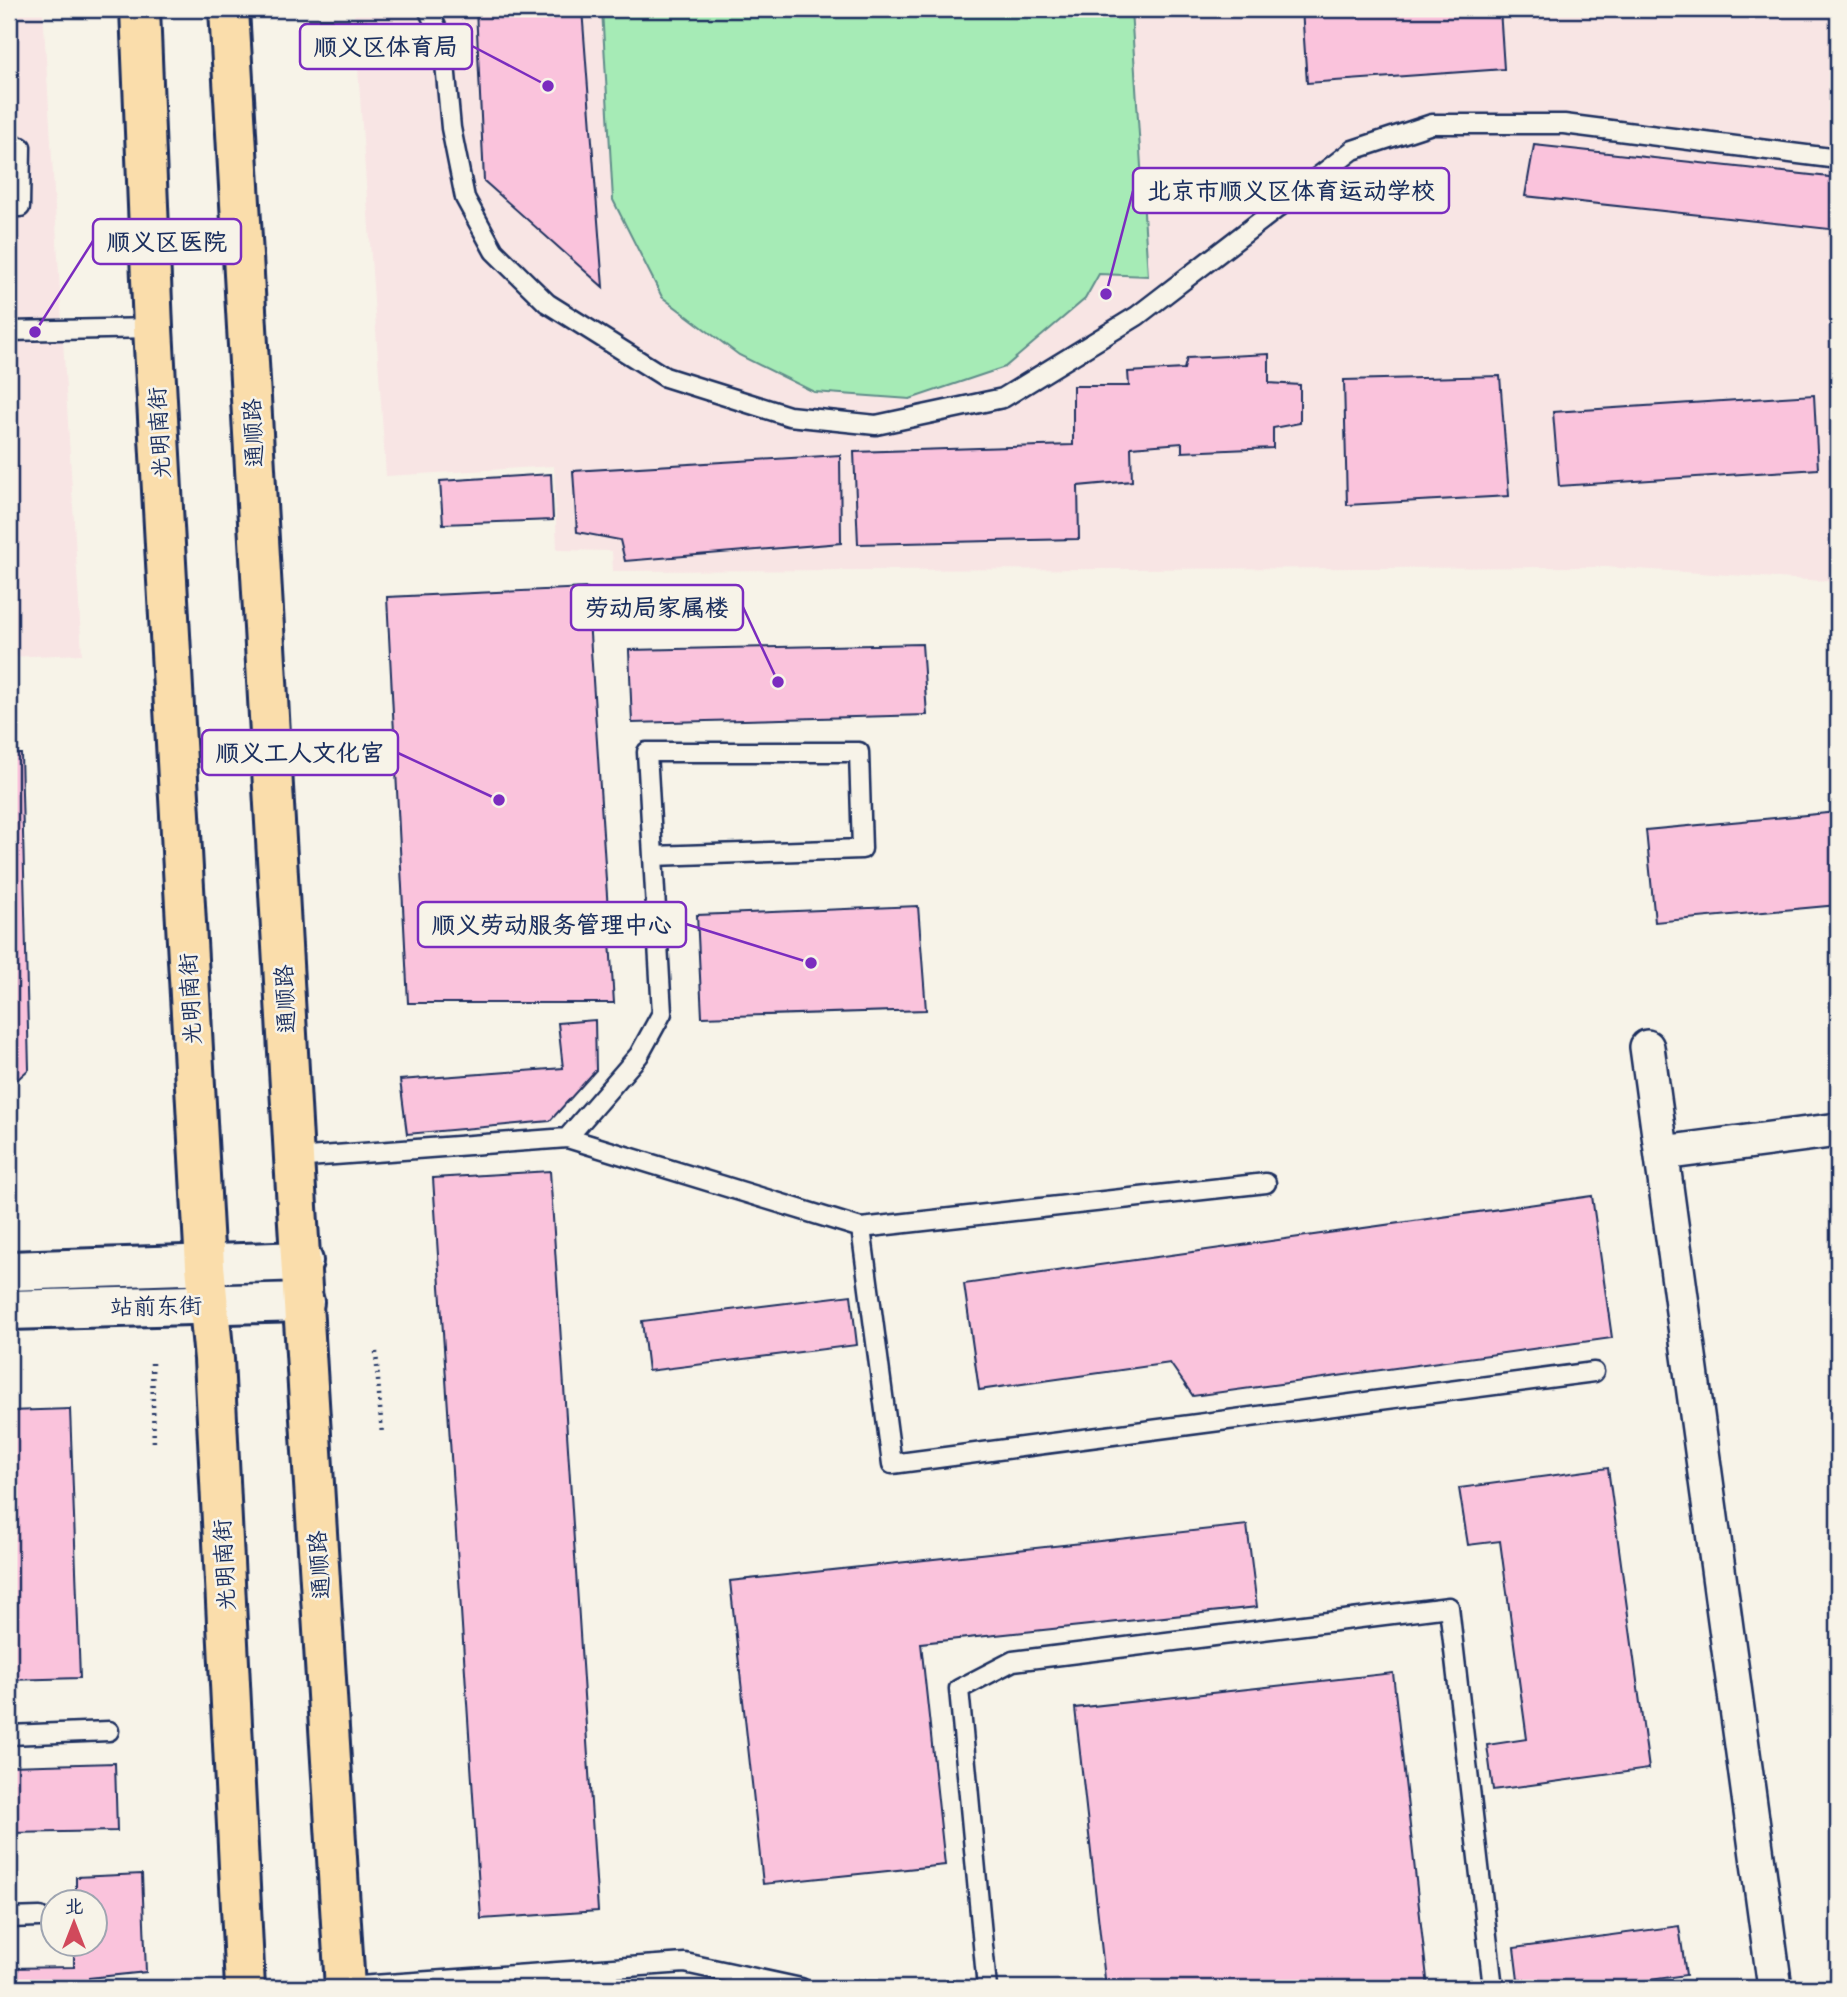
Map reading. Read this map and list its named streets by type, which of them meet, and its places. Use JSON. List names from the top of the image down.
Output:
{
  "streets": {
    "main road": ["光明南街", "通顺路"],
    "street": ["站前东街"]
  },
  "crossings": [
    ["光明南街", "站前东街"],
    ["通顺路", "站前东街"]
  ],
  "places": [
    "顺义区体育局",
    "北京市顺义区体育运动学校",
    "顺义区医院",
    "劳动局家属楼",
    "顺义工人文化宫",
    "顺义劳动服务管理中心"
  ],
  "north": "top"
}
